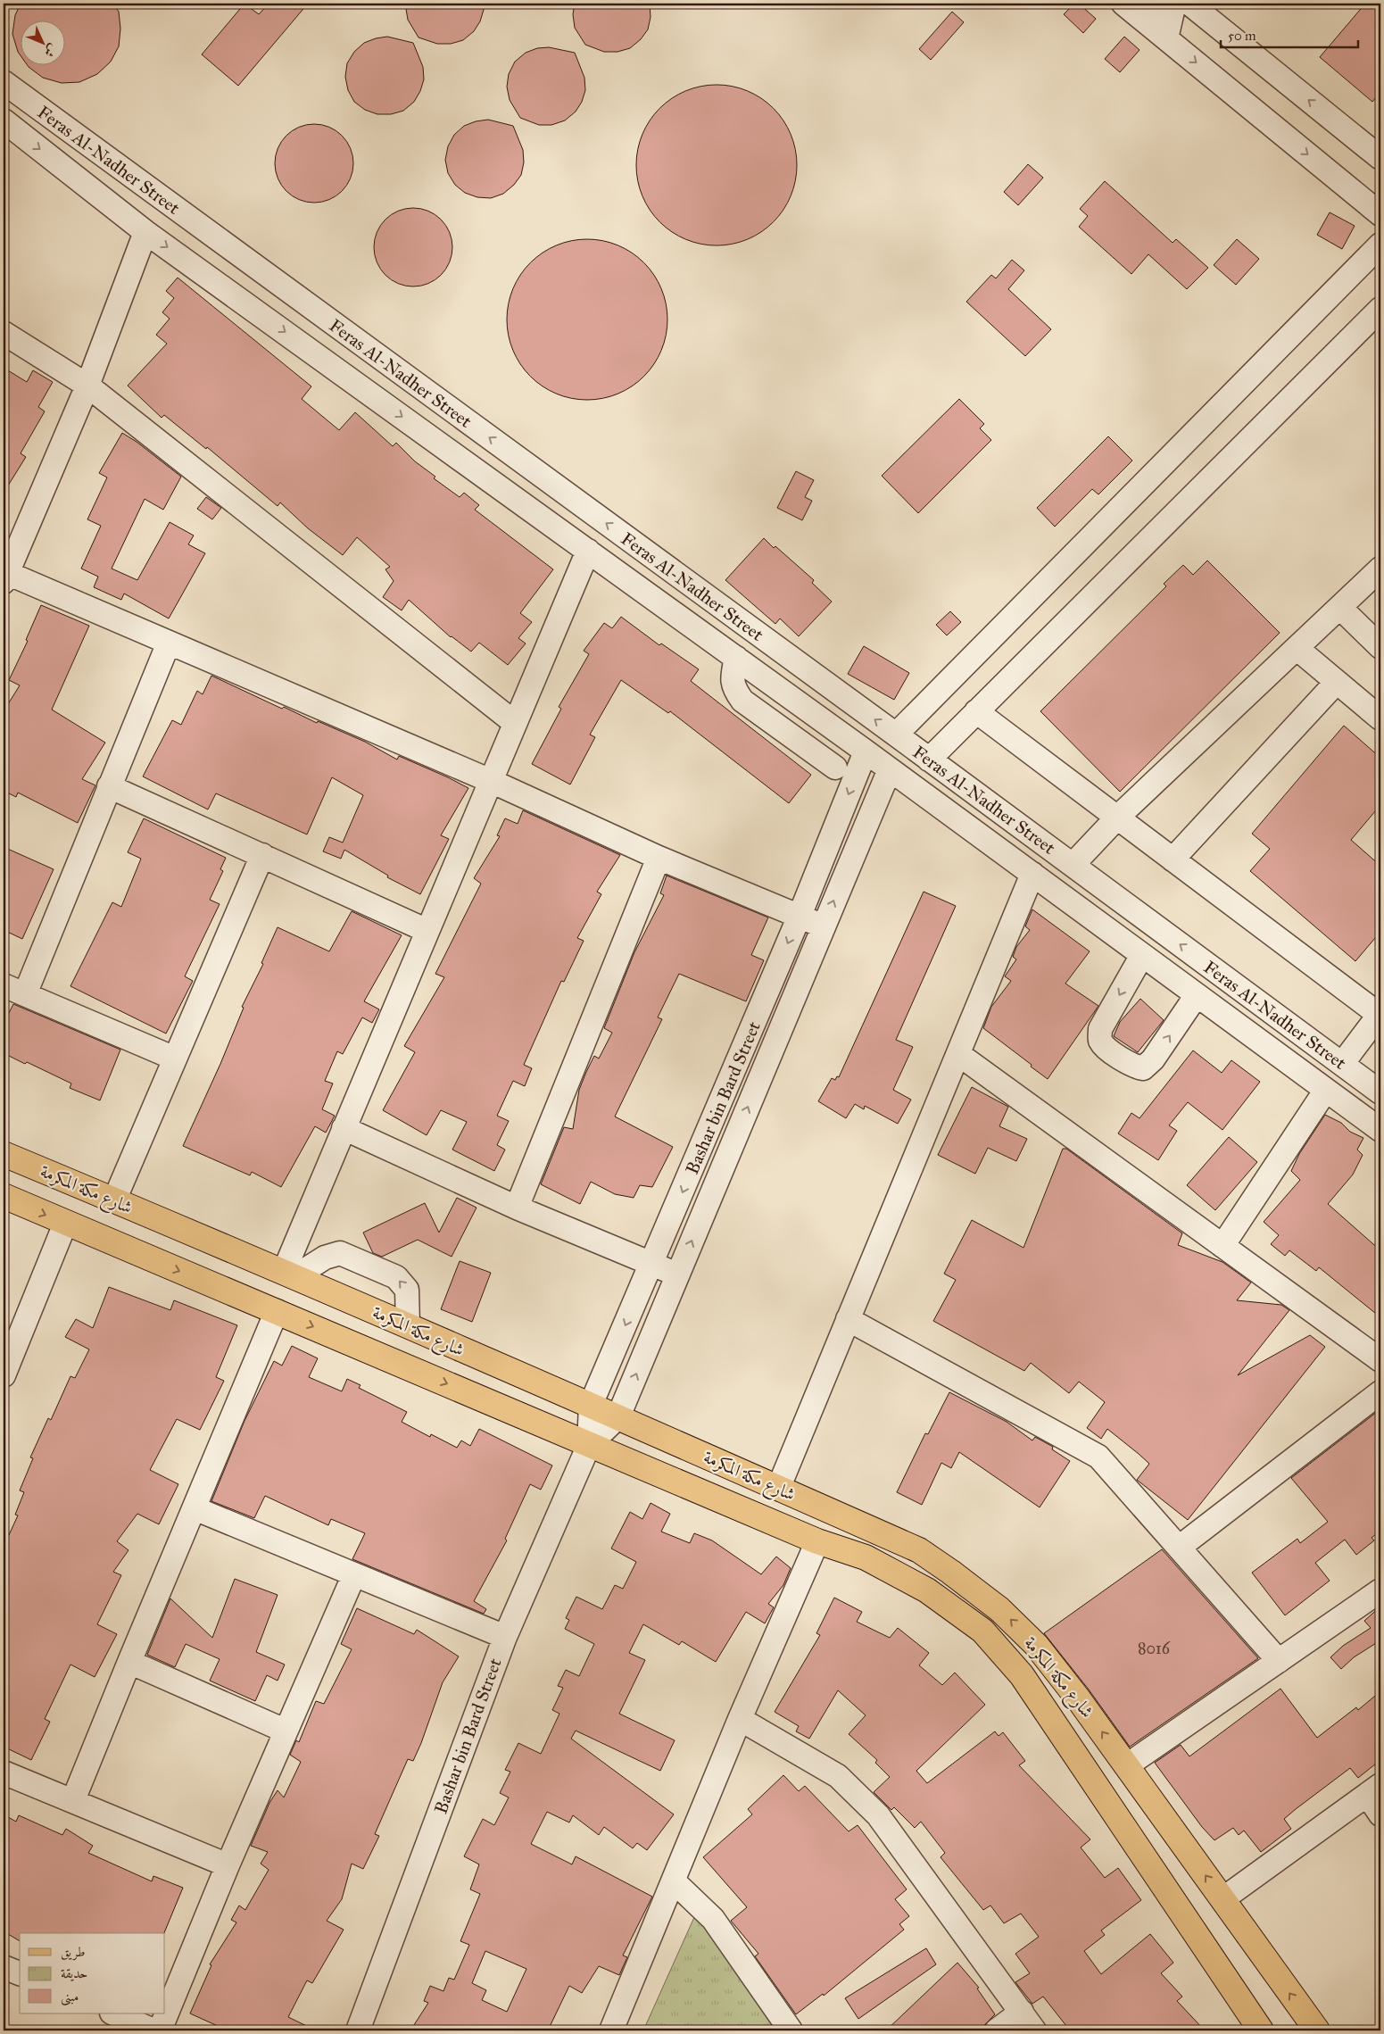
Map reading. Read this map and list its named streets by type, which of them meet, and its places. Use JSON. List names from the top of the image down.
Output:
{
  "streets": {
    "main road": ["شارع مكة المكرمة"],
    "street": ["Feras Al-Nadher Street", "Bashar bin Bard Street"]
  },
  "crossings": [
    ["Feras Al-Nadher Street", "Bashar bin Bard Street"],
    ["Bashar bin Bard Street", "شارع مكة المكرمة"]
  ],
  "house_numbers": ["8016"],
  "legend": ["طريق", "حديقة", "مبنى"],
  "scale_bar": "50 m",
  "north": "bottom right"
}
